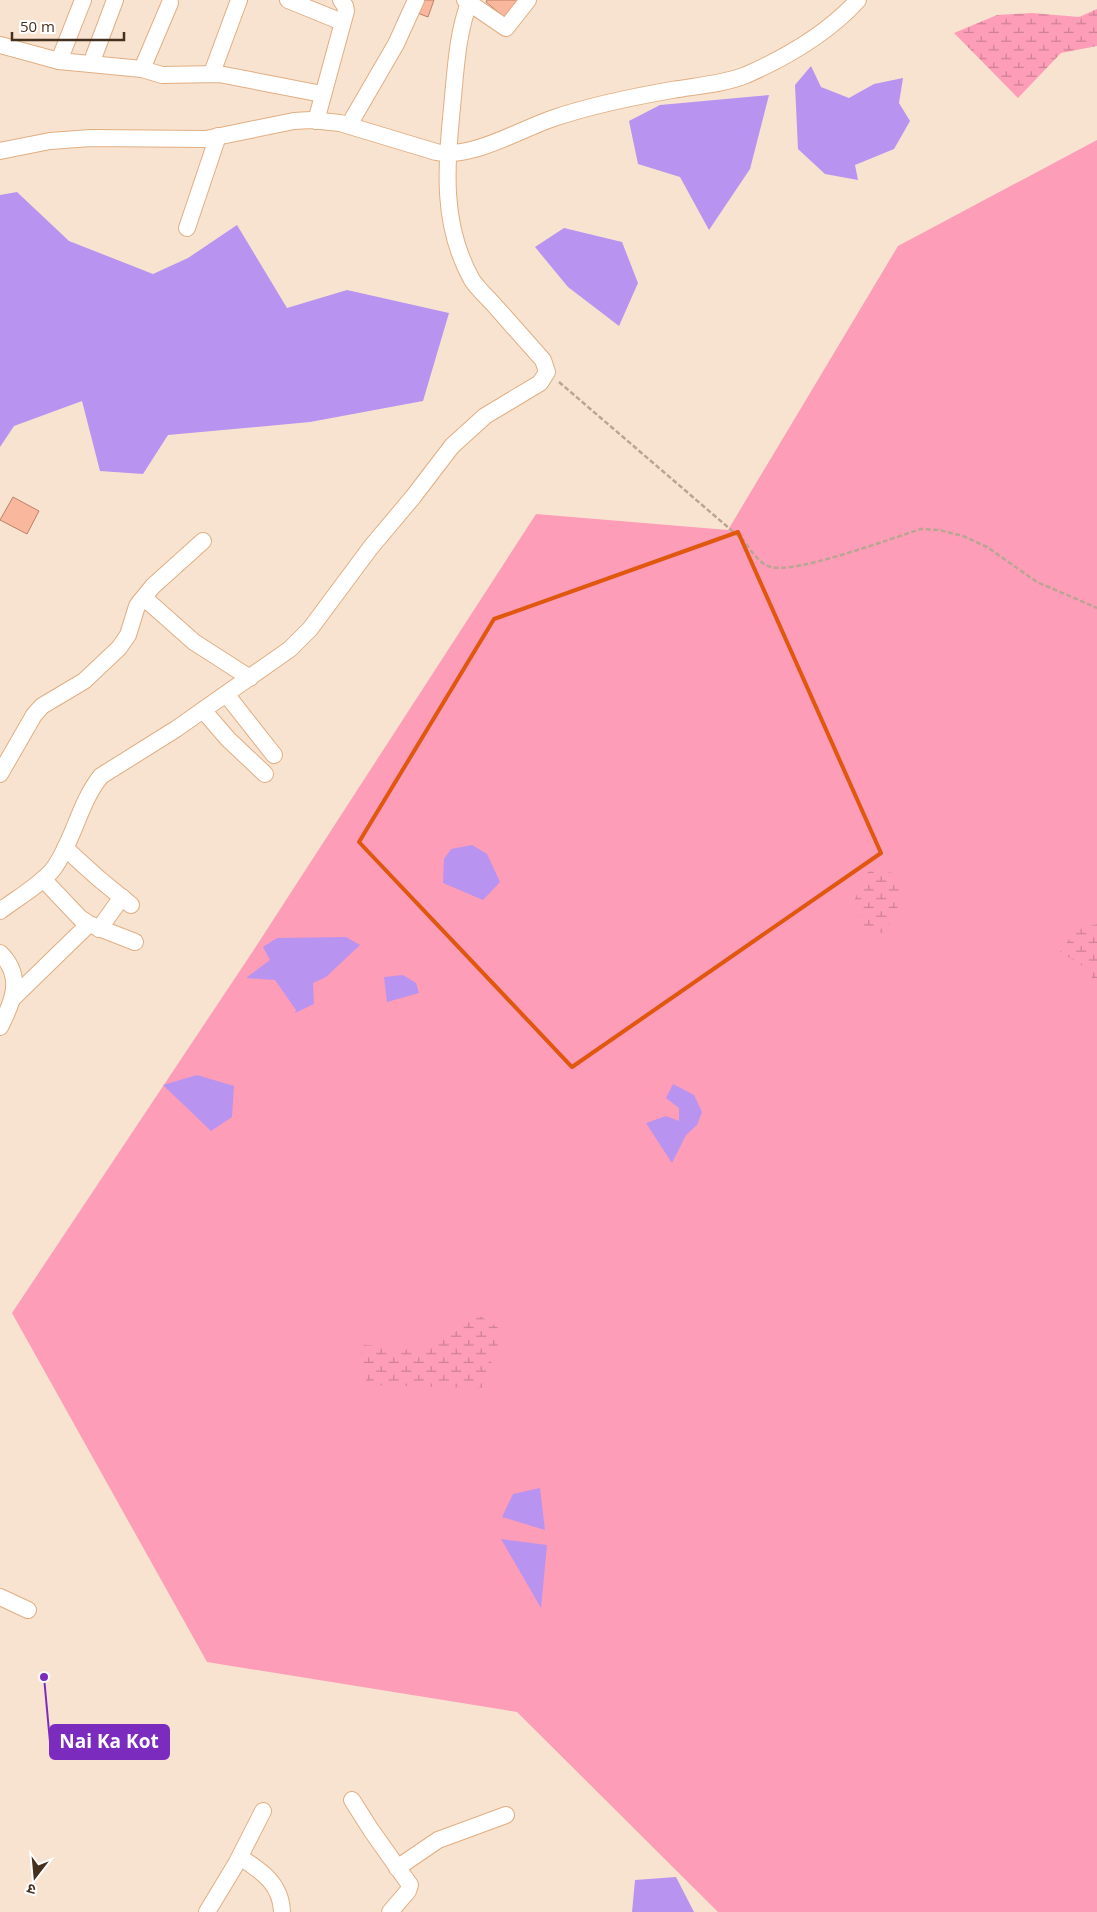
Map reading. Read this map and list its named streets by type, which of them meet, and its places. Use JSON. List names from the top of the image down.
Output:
{
  "places": ["Nai Ka Kot"],
  "scale_bar": "50 m",
  "north": "bottom"
}
